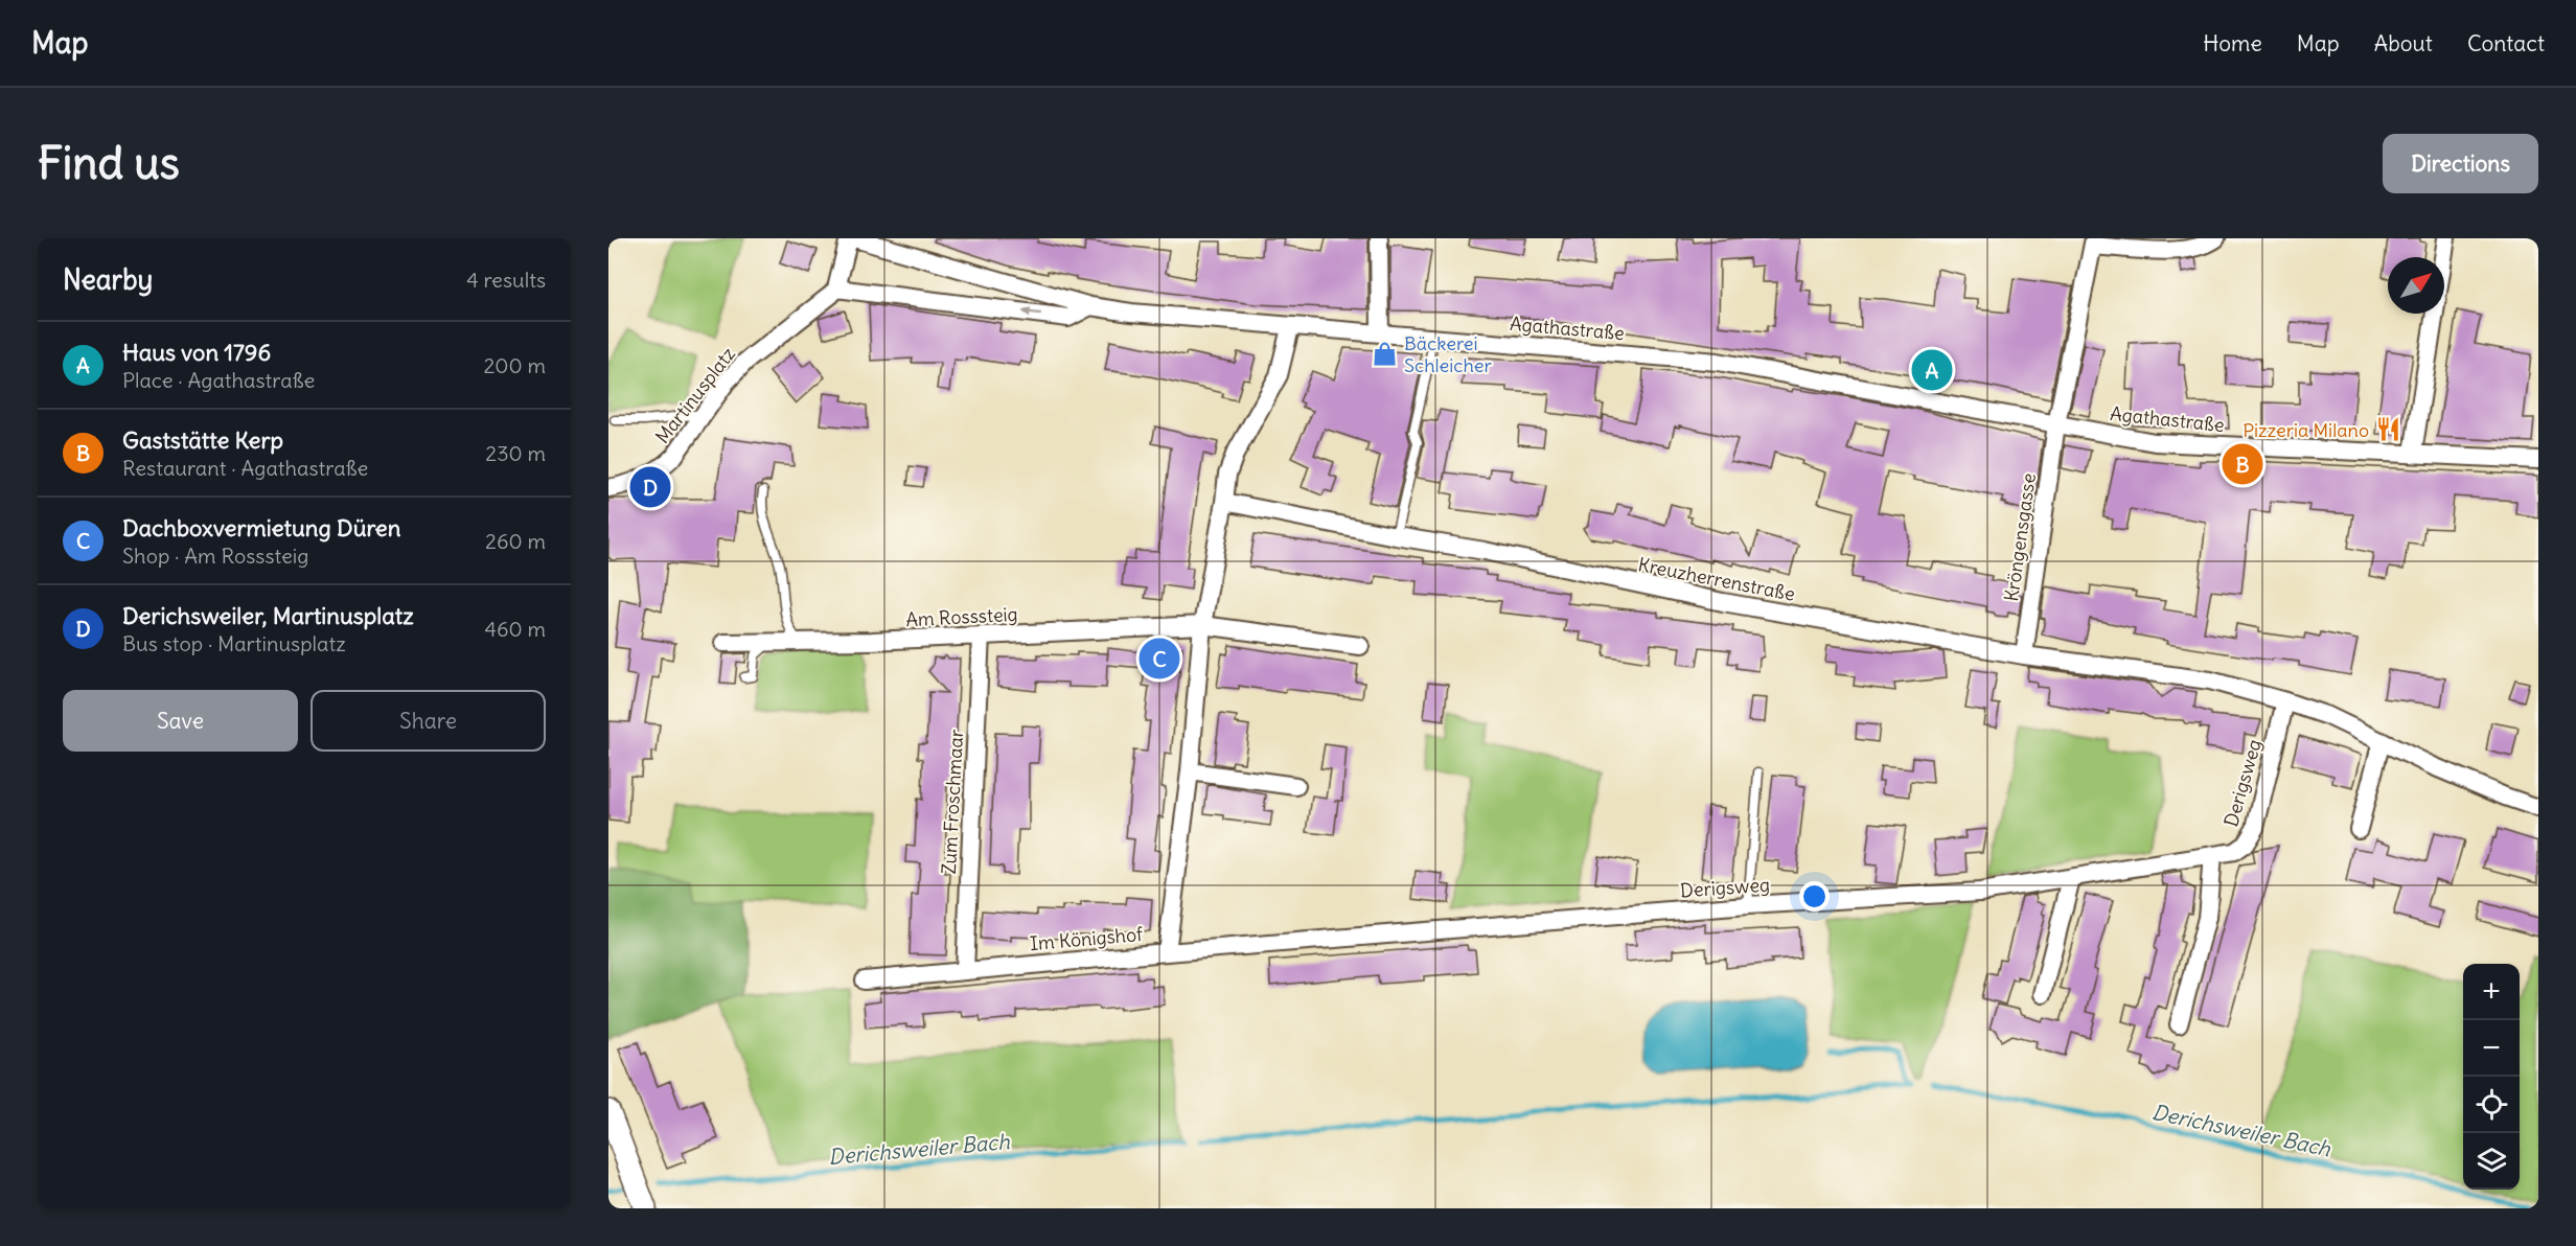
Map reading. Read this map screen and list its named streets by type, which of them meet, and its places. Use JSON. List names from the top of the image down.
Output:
{
  "streets": {
    "street": [
      "Agathastraße",
      "Martinusplatz",
      "Kröngensgasse",
      "Kreuzherrenstraße",
      "Am Rosssteig",
      "Derigsweg",
      "Zum Froschmaar",
      "Im Königshof"
    ]
  },
  "crossings": [
    ["Agathastraße", "Kröngensgasse"],
    ["Kröngensgasse", "Kreuzherrenstraße"],
    ["Kreuzherrenstraße", "Derigsweg"],
    ["Kreuzherrenstraße", "Im Königshof"],
    ["Am Rosssteig", "Zum Froschmaar"],
    ["Am Rosssteig", "Im Königshof"],
    ["Derigsweg", "Im Königshof"],
    ["Zum Froschmaar", "Im Königshof"]
  ],
  "water": ["Derichsweiler Bach"],
  "places": {
    "shop": ["Bäckerei Schleicher"],
    "restaurant": ["Pizzeria Milano"]
  },
  "north": "top right",
  "page": {
    "header": "Map",
    "nav": [
      "Home",
      "Map",
      "About",
      "Contact"
    ],
    "buttons": [
      "Directions",
      ["Save", "Share"]
    ],
    "title": "Find us",
    "heading": ["Nearby", "4 results"],
    "list": [
      {
        "mark": "A",
        "name": "Haus von 1796",
        "note": "Place · Agathastraße",
        "value": "200 m"
      },
      {
        "mark": "B",
        "name": "Gaststätte Kerp",
        "note": "Restaurant · Agathastraße",
        "value": "230 m"
      },
      {
        "mark": "C",
        "name": "Dachboxvermietung Düren",
        "note": "Shop · Am Rosssteig",
        "value": "260 m"
      },
      {
        "mark": "D",
        "name": "Derichsweiler, Martinusplatz",
        "note": "Bus stop · Martinusplatz",
        "value": "460 m"
      }
    ],
    "pins": [
      "A",
      "B",
      "D",
      "C"
    ],
    "map_buttons": ["+", "−"]
  }
}
